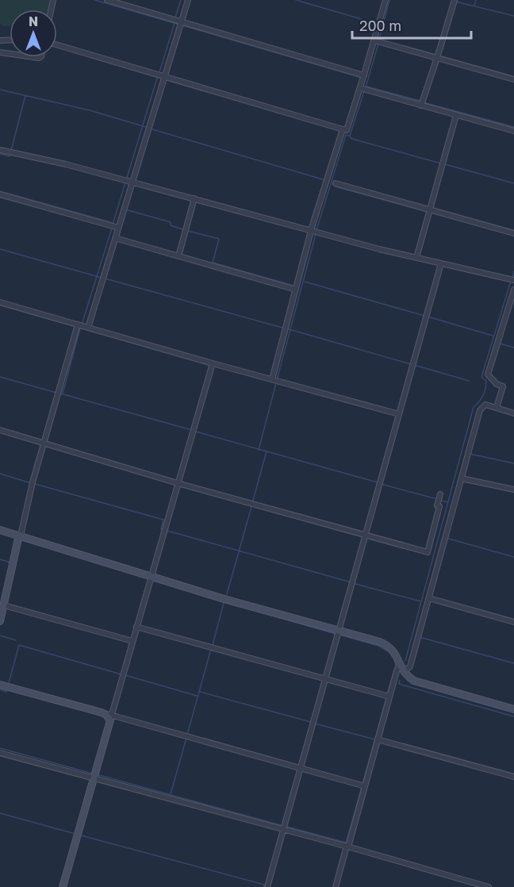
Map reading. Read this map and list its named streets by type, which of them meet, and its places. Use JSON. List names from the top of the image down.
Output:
{
  "scale_bar": "200 m",
  "north": "top"
}
